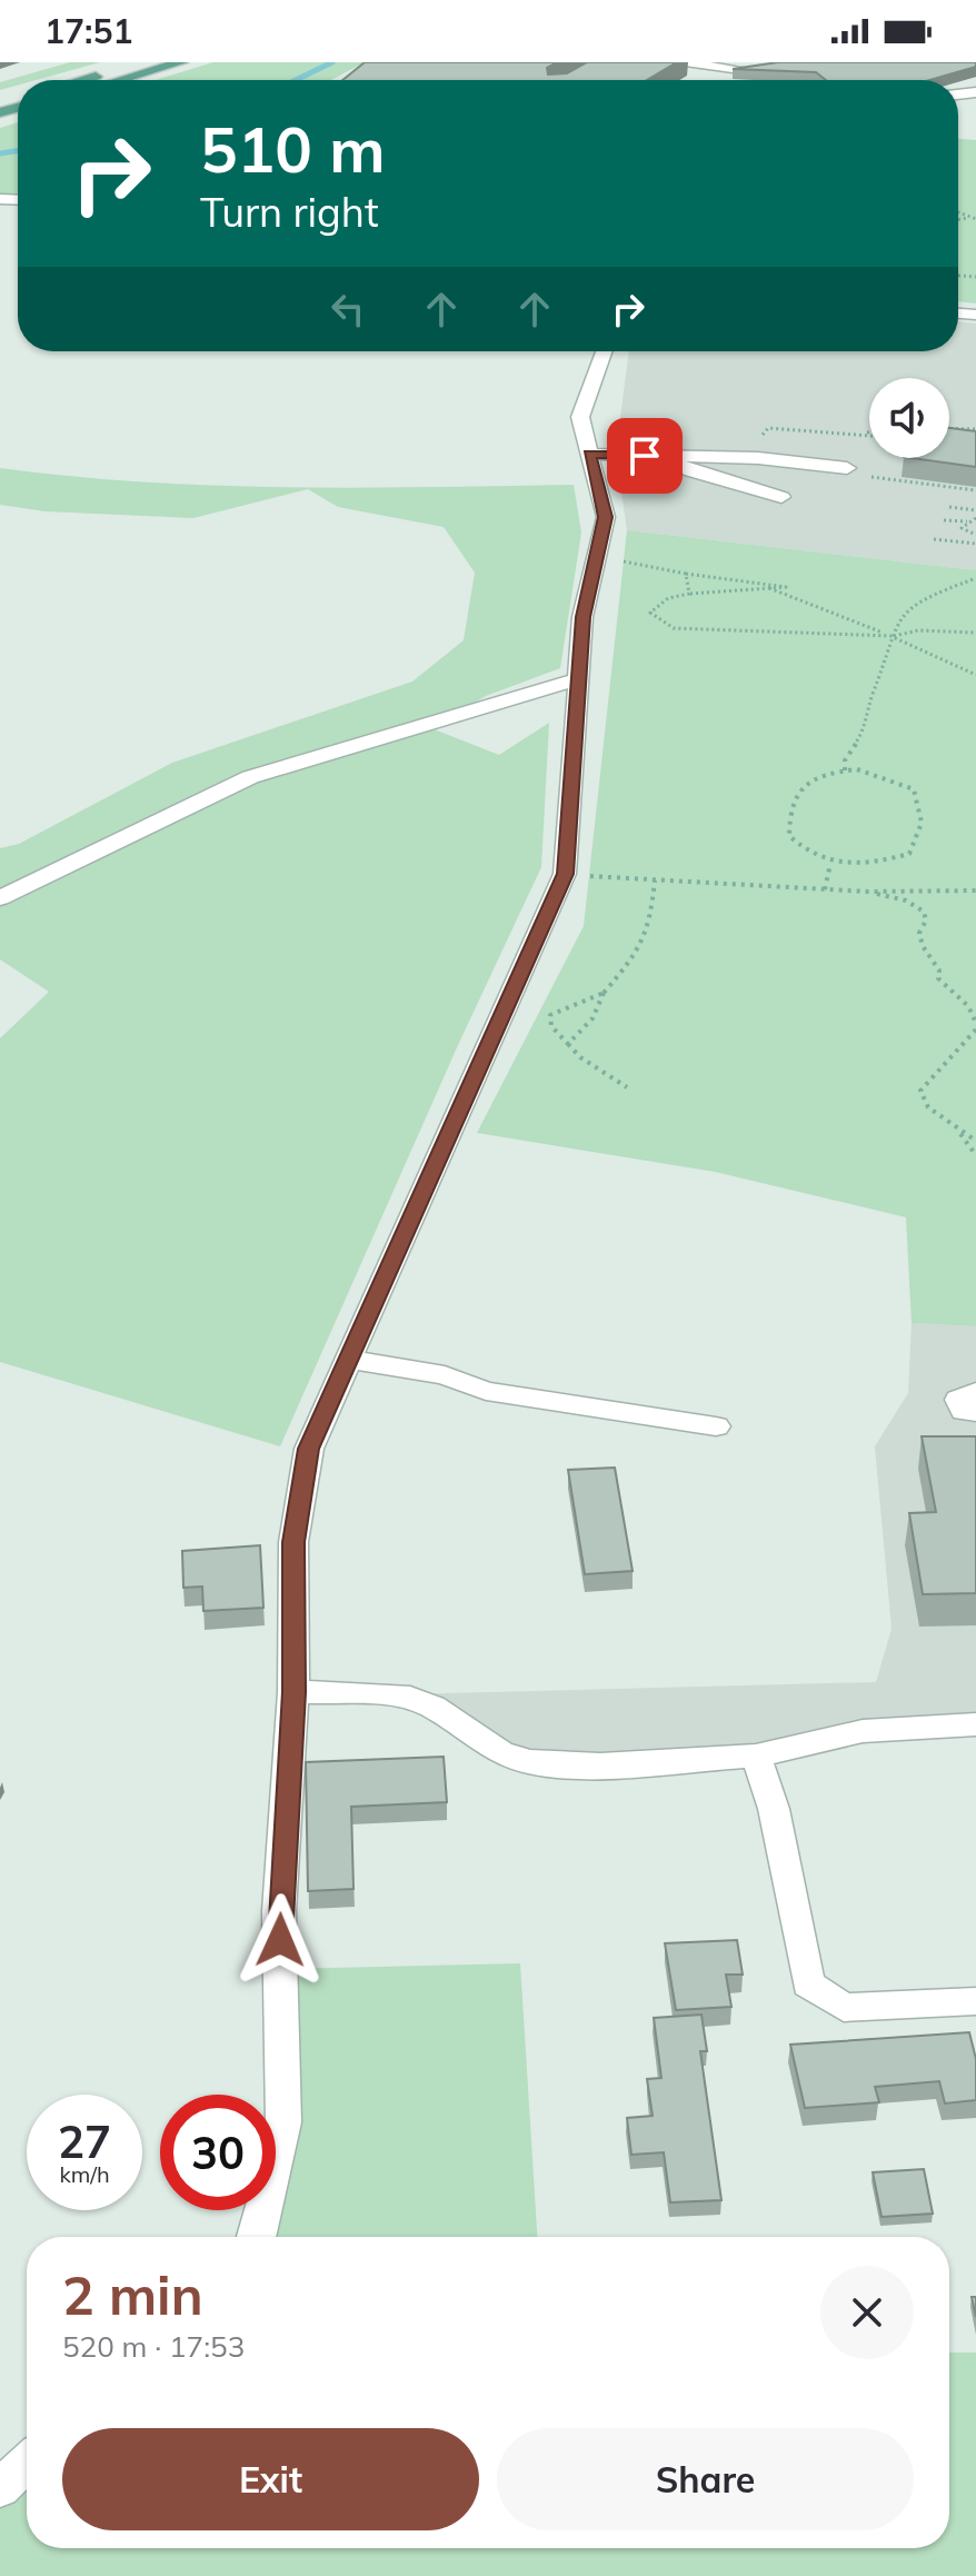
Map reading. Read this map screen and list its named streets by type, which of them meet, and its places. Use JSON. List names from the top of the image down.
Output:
{
  "page": {
    "status": "17:51",
    "turn": ["510 m", "Turn right"],
    "speed": "27 km/h",
    "limit": "30",
    "heading": ["2 min", "520 m · 17:53"],
    "buttons": ["Exit", "Share"]
  }
}
